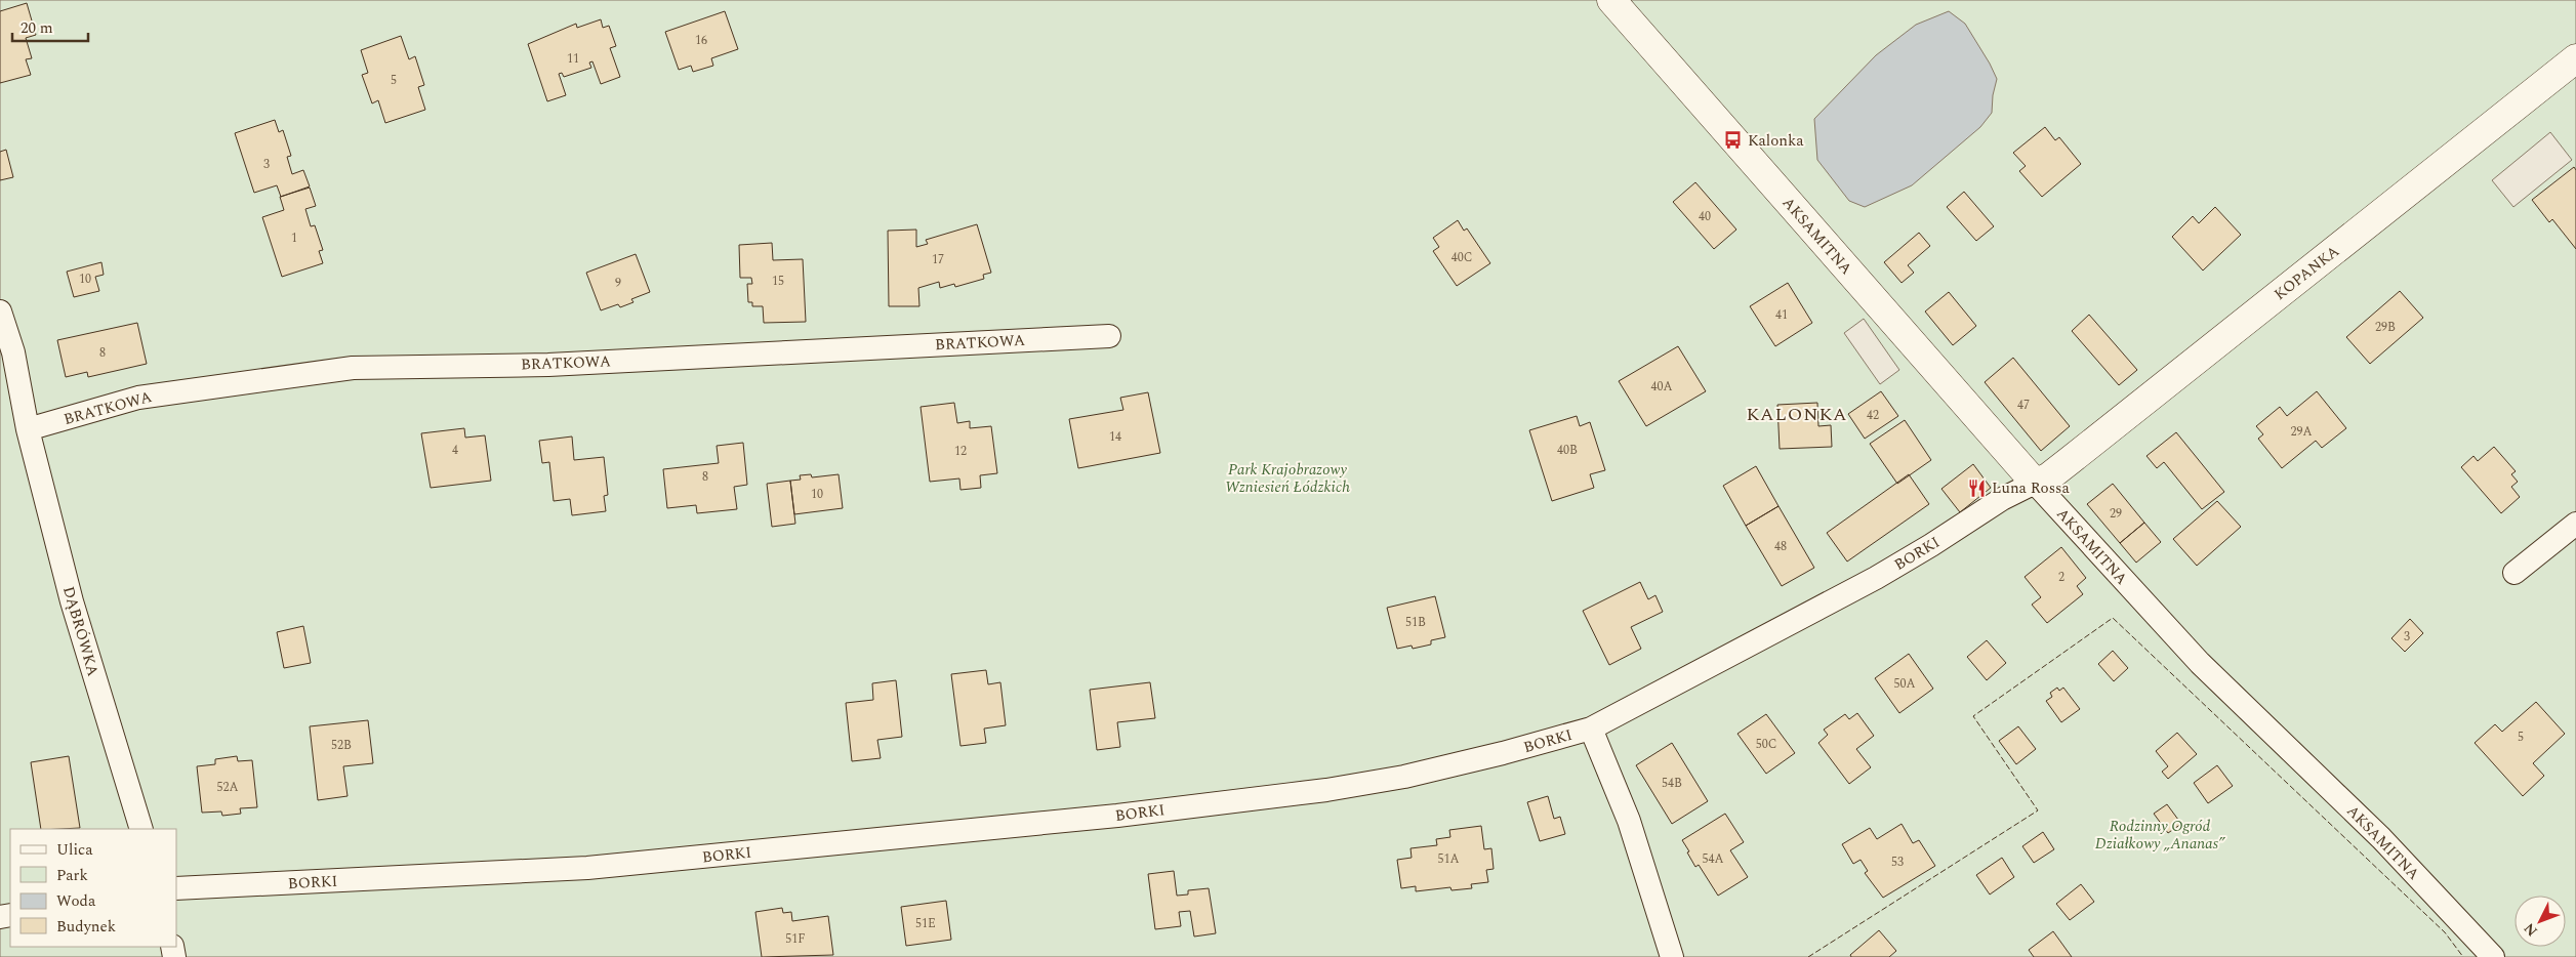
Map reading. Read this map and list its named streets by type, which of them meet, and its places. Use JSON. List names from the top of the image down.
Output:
{
  "streets": {
    "street": [
      "AKSAMITNA",
      "KOPANKA",
      "BRATKOWA",
      "BORKI",
      "DĄBRÓWKA"
    ]
  },
  "crossings": [
    ["AKSAMITNA", "KOPANKA"],
    ["AKSAMITNA", "BORKI"],
    ["KOPANKA", "BORKI"],
    ["BRATKOWA", "DĄBRÓWKA"]
  ],
  "districts": ["KALONKA"],
  "parks": ["Park Krajobrazowy Wzniesień Łódzkich", "Rodzinny Ogród Działkowy „Ananas”"],
  "places": {
    "bus stop": ["Kalonka"],
    "restaurant": ["Luna Rossa"]
  },
  "house_numbers": [
    "16",
    "11",
    "5",
    "3",
    "40",
    "1",
    "40C",
    "17",
    "10",
    "15",
    "9",
    "41",
    "29B",
    "8",
    "40A",
    "47",
    "42",
    "29A",
    "14",
    "4",
    "40B",
    "12",
    "8",
    "10",
    "29",
    "48",
    "2",
    "51B",
    "3",
    "50A",
    "5",
    "50C",
    "52B",
    "54B",
    "52A",
    "51A",
    "54A",
    "53",
    "51E",
    "51F"
  ],
  "legend": [
    "Ulica",
    "Park",
    "Woda",
    "Budynek"
  ],
  "scale_bar": "20 m",
  "north": "bottom left"
}
